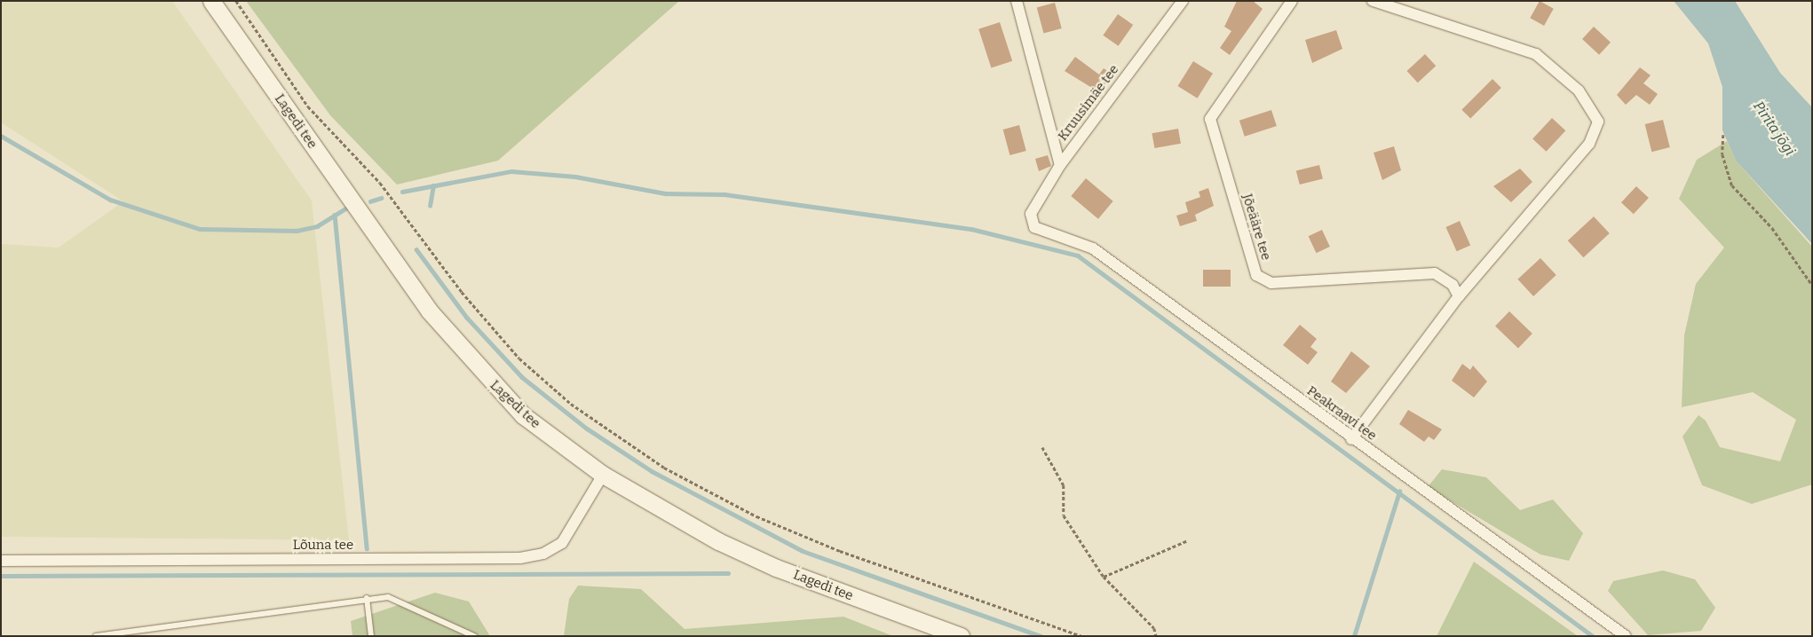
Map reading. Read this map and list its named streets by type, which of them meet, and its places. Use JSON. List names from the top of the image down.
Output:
{
  "streets": {
    "street": [
      "Kruusimäe tee",
      "Lagedi tee",
      "Jõeääre tee",
      "Peakraavi tee",
      "Lõuna tee"
    ]
  },
  "crossings": [
    ["Kruusimäe tee", "Peakraavi tee"],
    ["Lagedi tee", "Lõuna tee"]
  ],
  "water": ["Pirita jõgi"]
}
